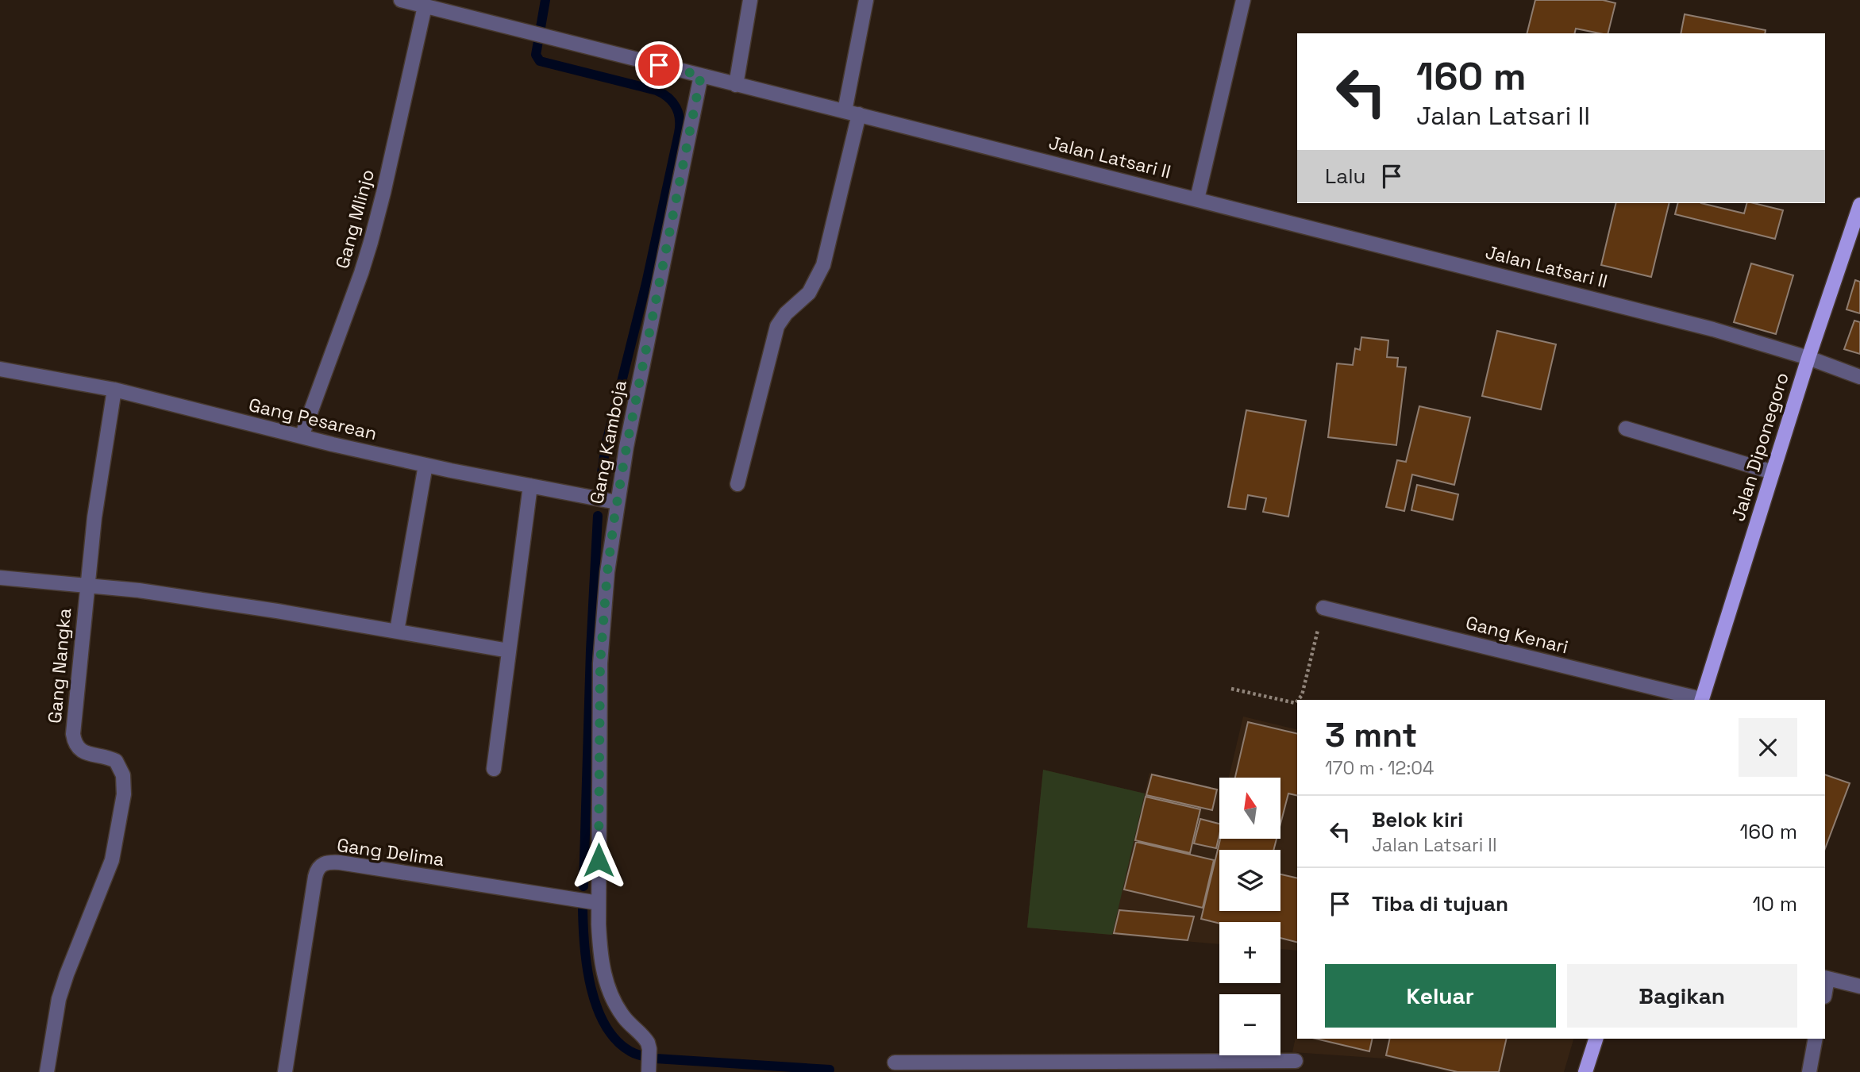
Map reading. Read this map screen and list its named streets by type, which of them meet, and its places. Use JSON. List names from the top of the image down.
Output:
{
  "streets": {
    "main road": ["Jalan Diponegoro"],
    "street": [
      "Jalan Latsari II",
      "Gang Mlinjo",
      "Gang Pesarean",
      "Gang Kamboja",
      "Gang Kenari",
      "Gang Nangka",
      "Gang Delima"
    ]
  },
  "crossings": [
    ["Jalan Latsari II", "Gang Mlinjo"],
    ["Jalan Latsari II", "Gang Kamboja"],
    ["Jalan Latsari II", "Jalan Diponegoro"],
    ["Gang Mlinjo", "Gang Pesarean"],
    ["Gang Pesarean", "Gang Kamboja"],
    ["Gang Pesarean", "Gang Nangka"],
    ["Gang Kamboja", "Gang Delima"]
  ],
  "north": "top",
  "page": {
    "turn": ["160 m", "Jalan Latsari II"],
    "then": "Lalu",
    "heading": ["3 mnt", "170 m · 12:04"],
    "map_buttons": ["+", "−"],
    "list": [
      {
        "name": "Belok kiri",
        "note": "Jalan Latsari II",
        "value": "160 m"
      },
      {
        "name": "Tiba di tujuan",
        "value": "10 m"
      }
    ],
    "buttons": ["Keluar", "Bagikan"]
  }
}
